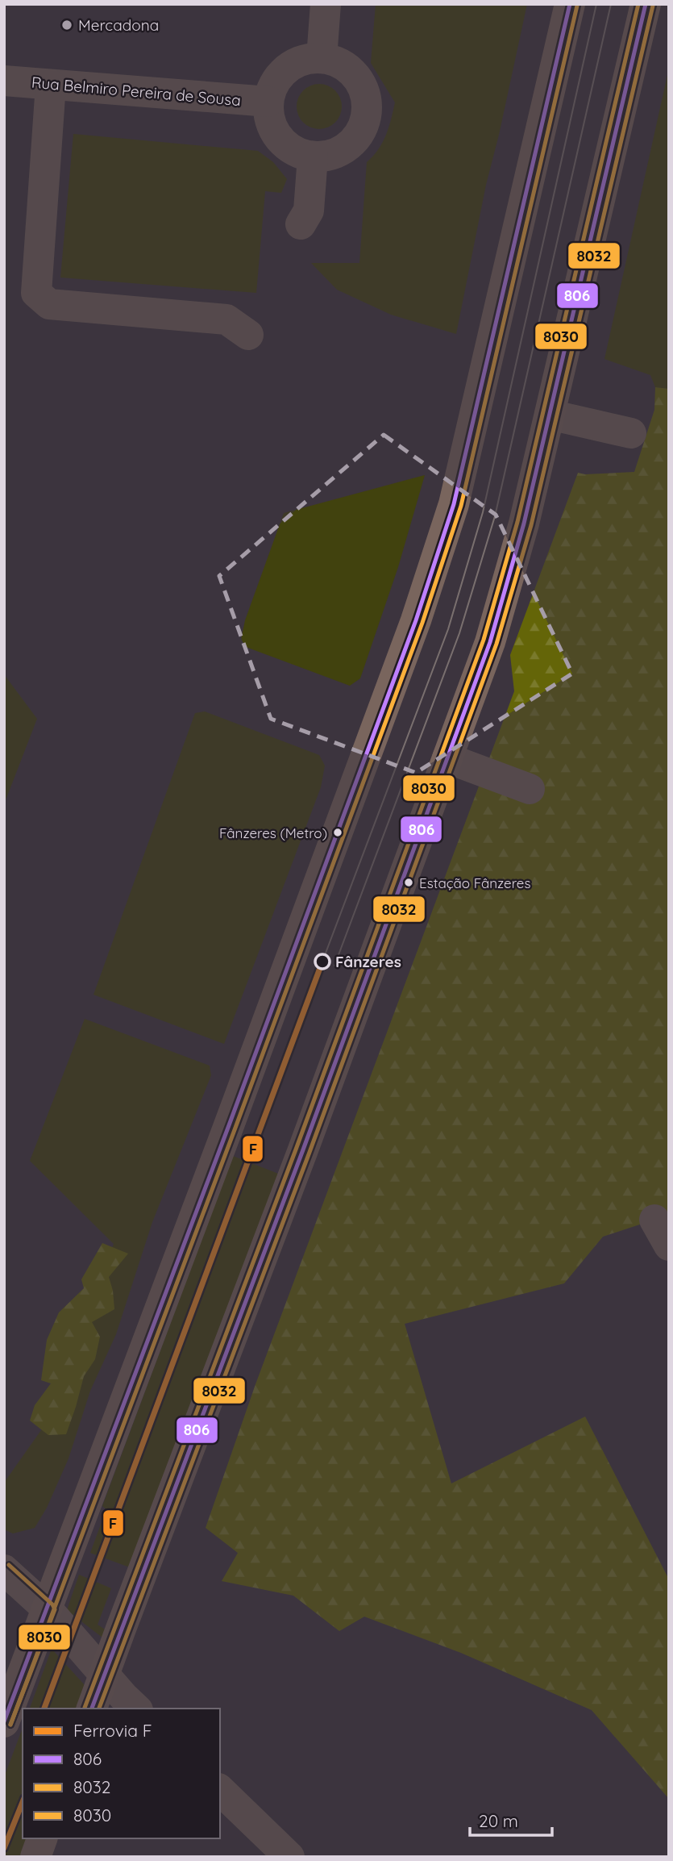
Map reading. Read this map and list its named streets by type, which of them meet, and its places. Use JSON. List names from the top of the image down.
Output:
{
  "streets": {
    "street": ["Rua Belmiro Pereira de Sousa"]
  },
  "places": [
    "Mercadona",
    "Fânzeres (Metro)",
    "Estação Fânzeres",
    "Fânzeres"
  ],
  "lines": [
    "transit line 806",
    "transit line 8030",
    "transit line 8032",
    "rail line F"
  ],
  "legend": [
    "Ferrovia F",
    "806",
    "8032",
    "8030"
  ],
  "scale_bar": "20 m"
}
